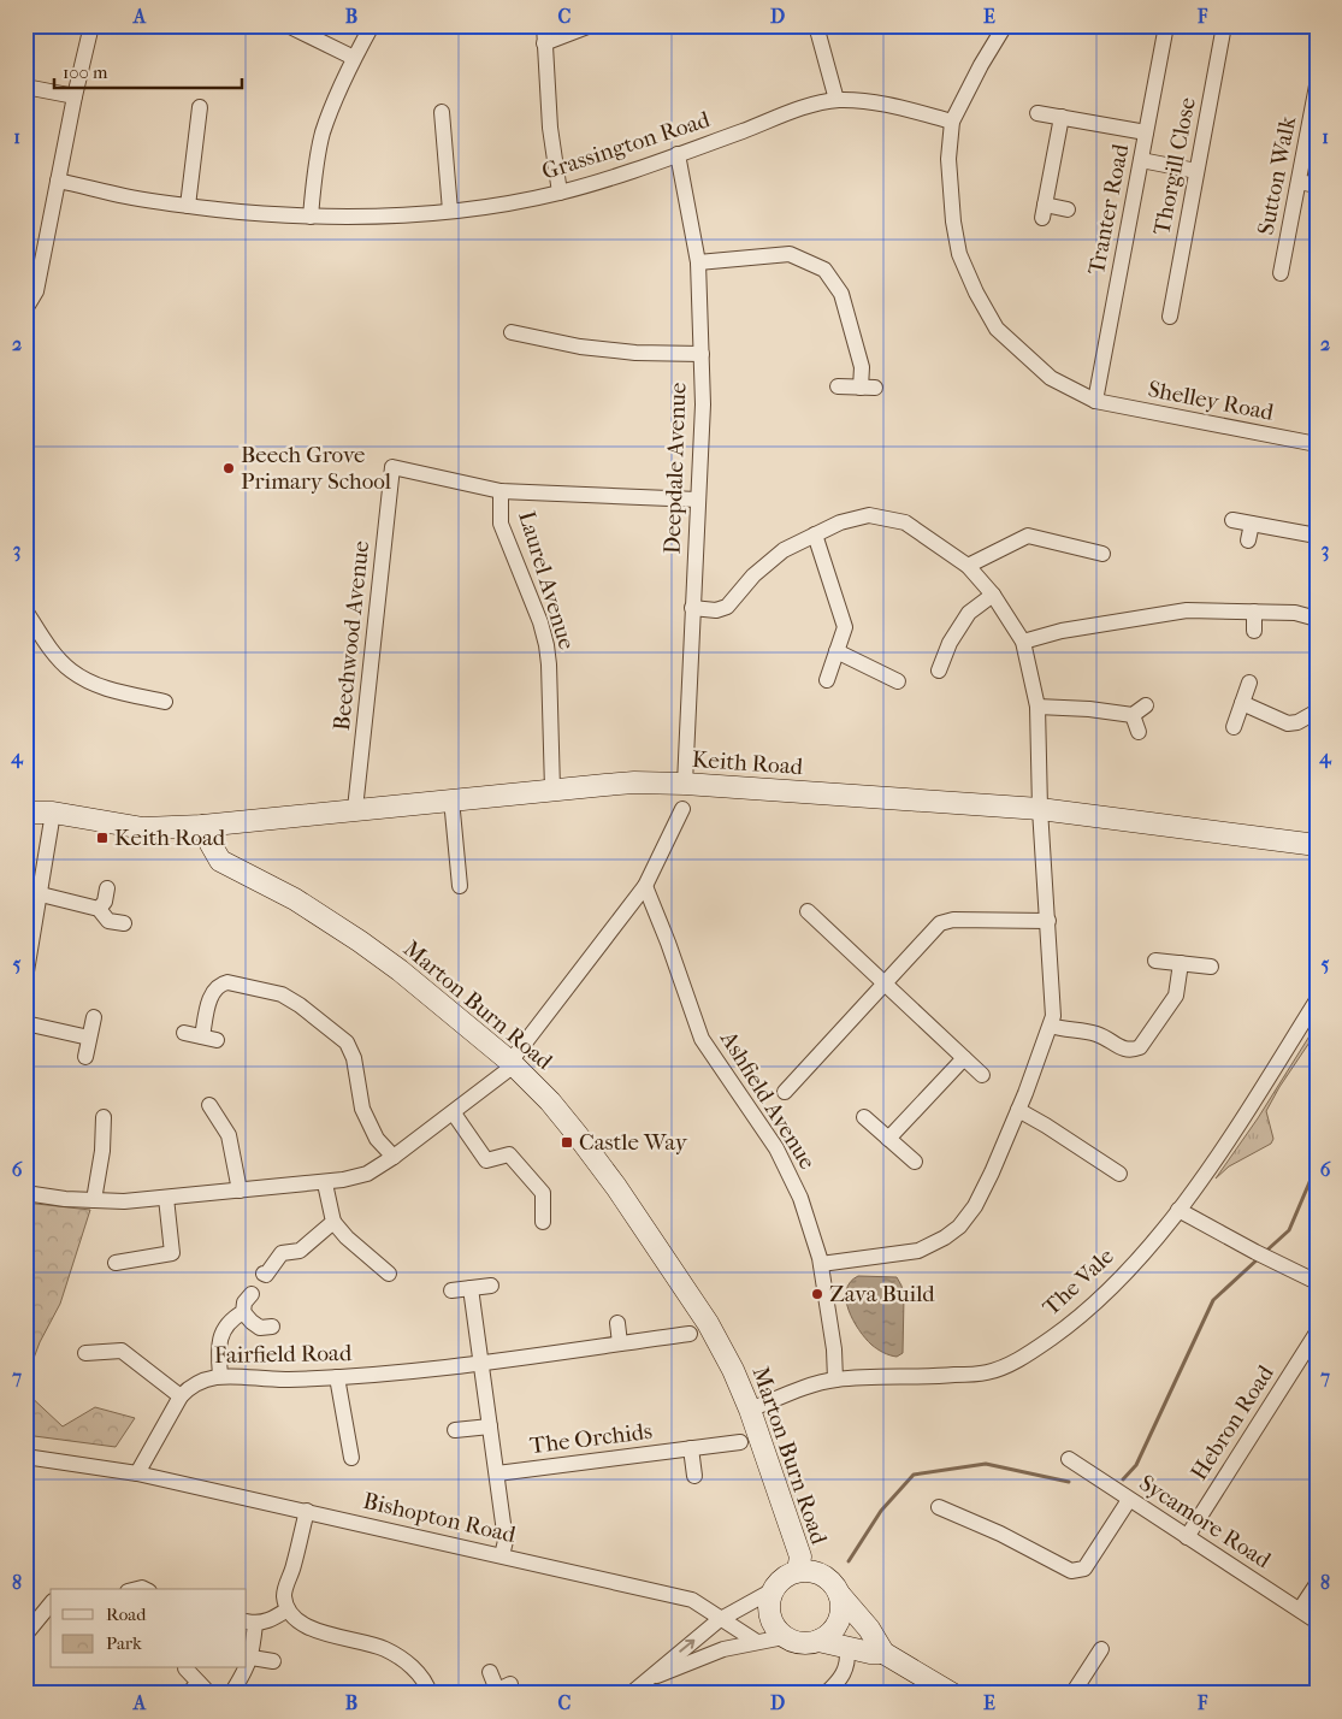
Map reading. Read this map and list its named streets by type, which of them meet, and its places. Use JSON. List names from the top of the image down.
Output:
{
  "streets": {
    "street": [
      "Grassington Road",
      "Thorgill Close",
      "Sutton Walk",
      "Tranter Road",
      "Shelley Road",
      "Deepdale Avenue",
      "Laurel Avenue",
      "Beechwood Avenue",
      "Keith Road",
      "Marton Burn Road",
      "Ashfield Avenue",
      "The Vale",
      "Fairfield Road",
      "Hebron Road",
      "The Orchids",
      "Bishopton Road",
      "Sycamore Road"
    ]
  },
  "crossings": [
    ["Grassington Road", "Shelley Road"],
    ["Grassington Road", "Deepdale Avenue"],
    ["Tranter Road", "Shelley Road"],
    ["Deepdale Avenue", "Keith Road"],
    ["Laurel Avenue", "Beechwood Avenue"],
    ["Laurel Avenue", "Keith Road"],
    ["Beechwood Avenue", "Keith Road"],
    ["Keith Road", "Marton Burn Road"],
    ["Marton Burn Road", "The Vale"],
    ["Ashfield Avenue", "The Vale"],
    ["Fairfield Road", "Bishopton Road"],
    ["Hebron Road", "Sycamore Road"]
  ],
  "places": {
    "other": ["Beech Grove Primary School", "Zava Build"],
    "transit": ["Keith Road", "Castle Way"]
  },
  "legend": ["Road", "Park"],
  "scale_bar": "100 m",
  "grid": {
    "columns": [
      "A",
      "B",
      "C",
      "D",
      "E",
      "F"
    ],
    "rows": [
      "1",
      "2",
      "3",
      "4",
      "5",
      "6",
      "7",
      "8"
    ]
  }
}
